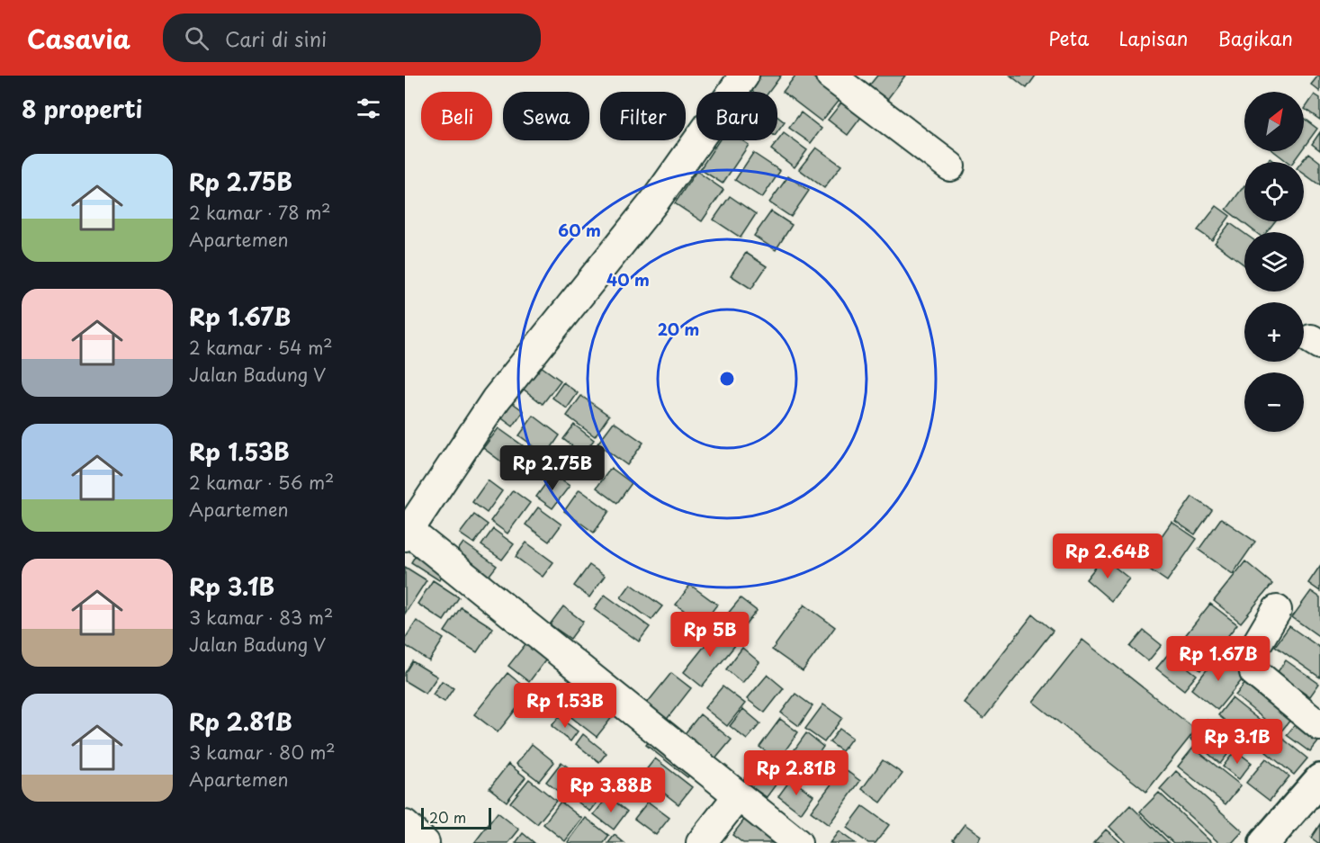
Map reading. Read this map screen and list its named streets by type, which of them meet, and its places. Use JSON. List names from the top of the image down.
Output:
{
  "scale_bar": "20 m",
  "north": "top right",
  "page": {
    "header": "Casavia",
    "search": "Cari di sini",
    "nav": ["Peta", "Lapisan", "Bagikan"],
    "heading": "8 properti",
    "map_buttons": ["+", "−"],
    "chip": [
      "Beli",
      "Sewa",
      "Filter",
      "Baru"
    ],
    "list": [
      {
        "name": "Rp 2.75B",
        "note": "2 kamar · 78 m² · Apartemen"
      },
      {
        "name": "Rp 1.67B",
        "note": "2 kamar · 54 m² · Jalan Badung V"
      },
      {
        "name": "Rp 1.53B",
        "note": "2 kamar · 56 m² · Apartemen"
      },
      {
        "name": "Rp 3.1B",
        "note": "3 kamar · 83 m² · Jalan Badung V"
      },
      {
        "name": "Rp 2.81B",
        "note": "3 kamar · 80 m² · Apartemen"
      }
    ],
    "price": [
      "Rp 2.75B",
      "Rp 2.64B",
      "Rp 5B",
      "Rp 1.67B",
      "Rp 1.53B",
      "Rp 3.1B",
      "Rp 2.81B",
      "Rp 3.88B"
    ],
    "scale": "20 m"
  },
  "rings": ["60 m", "40 m", "20 m"]
}
